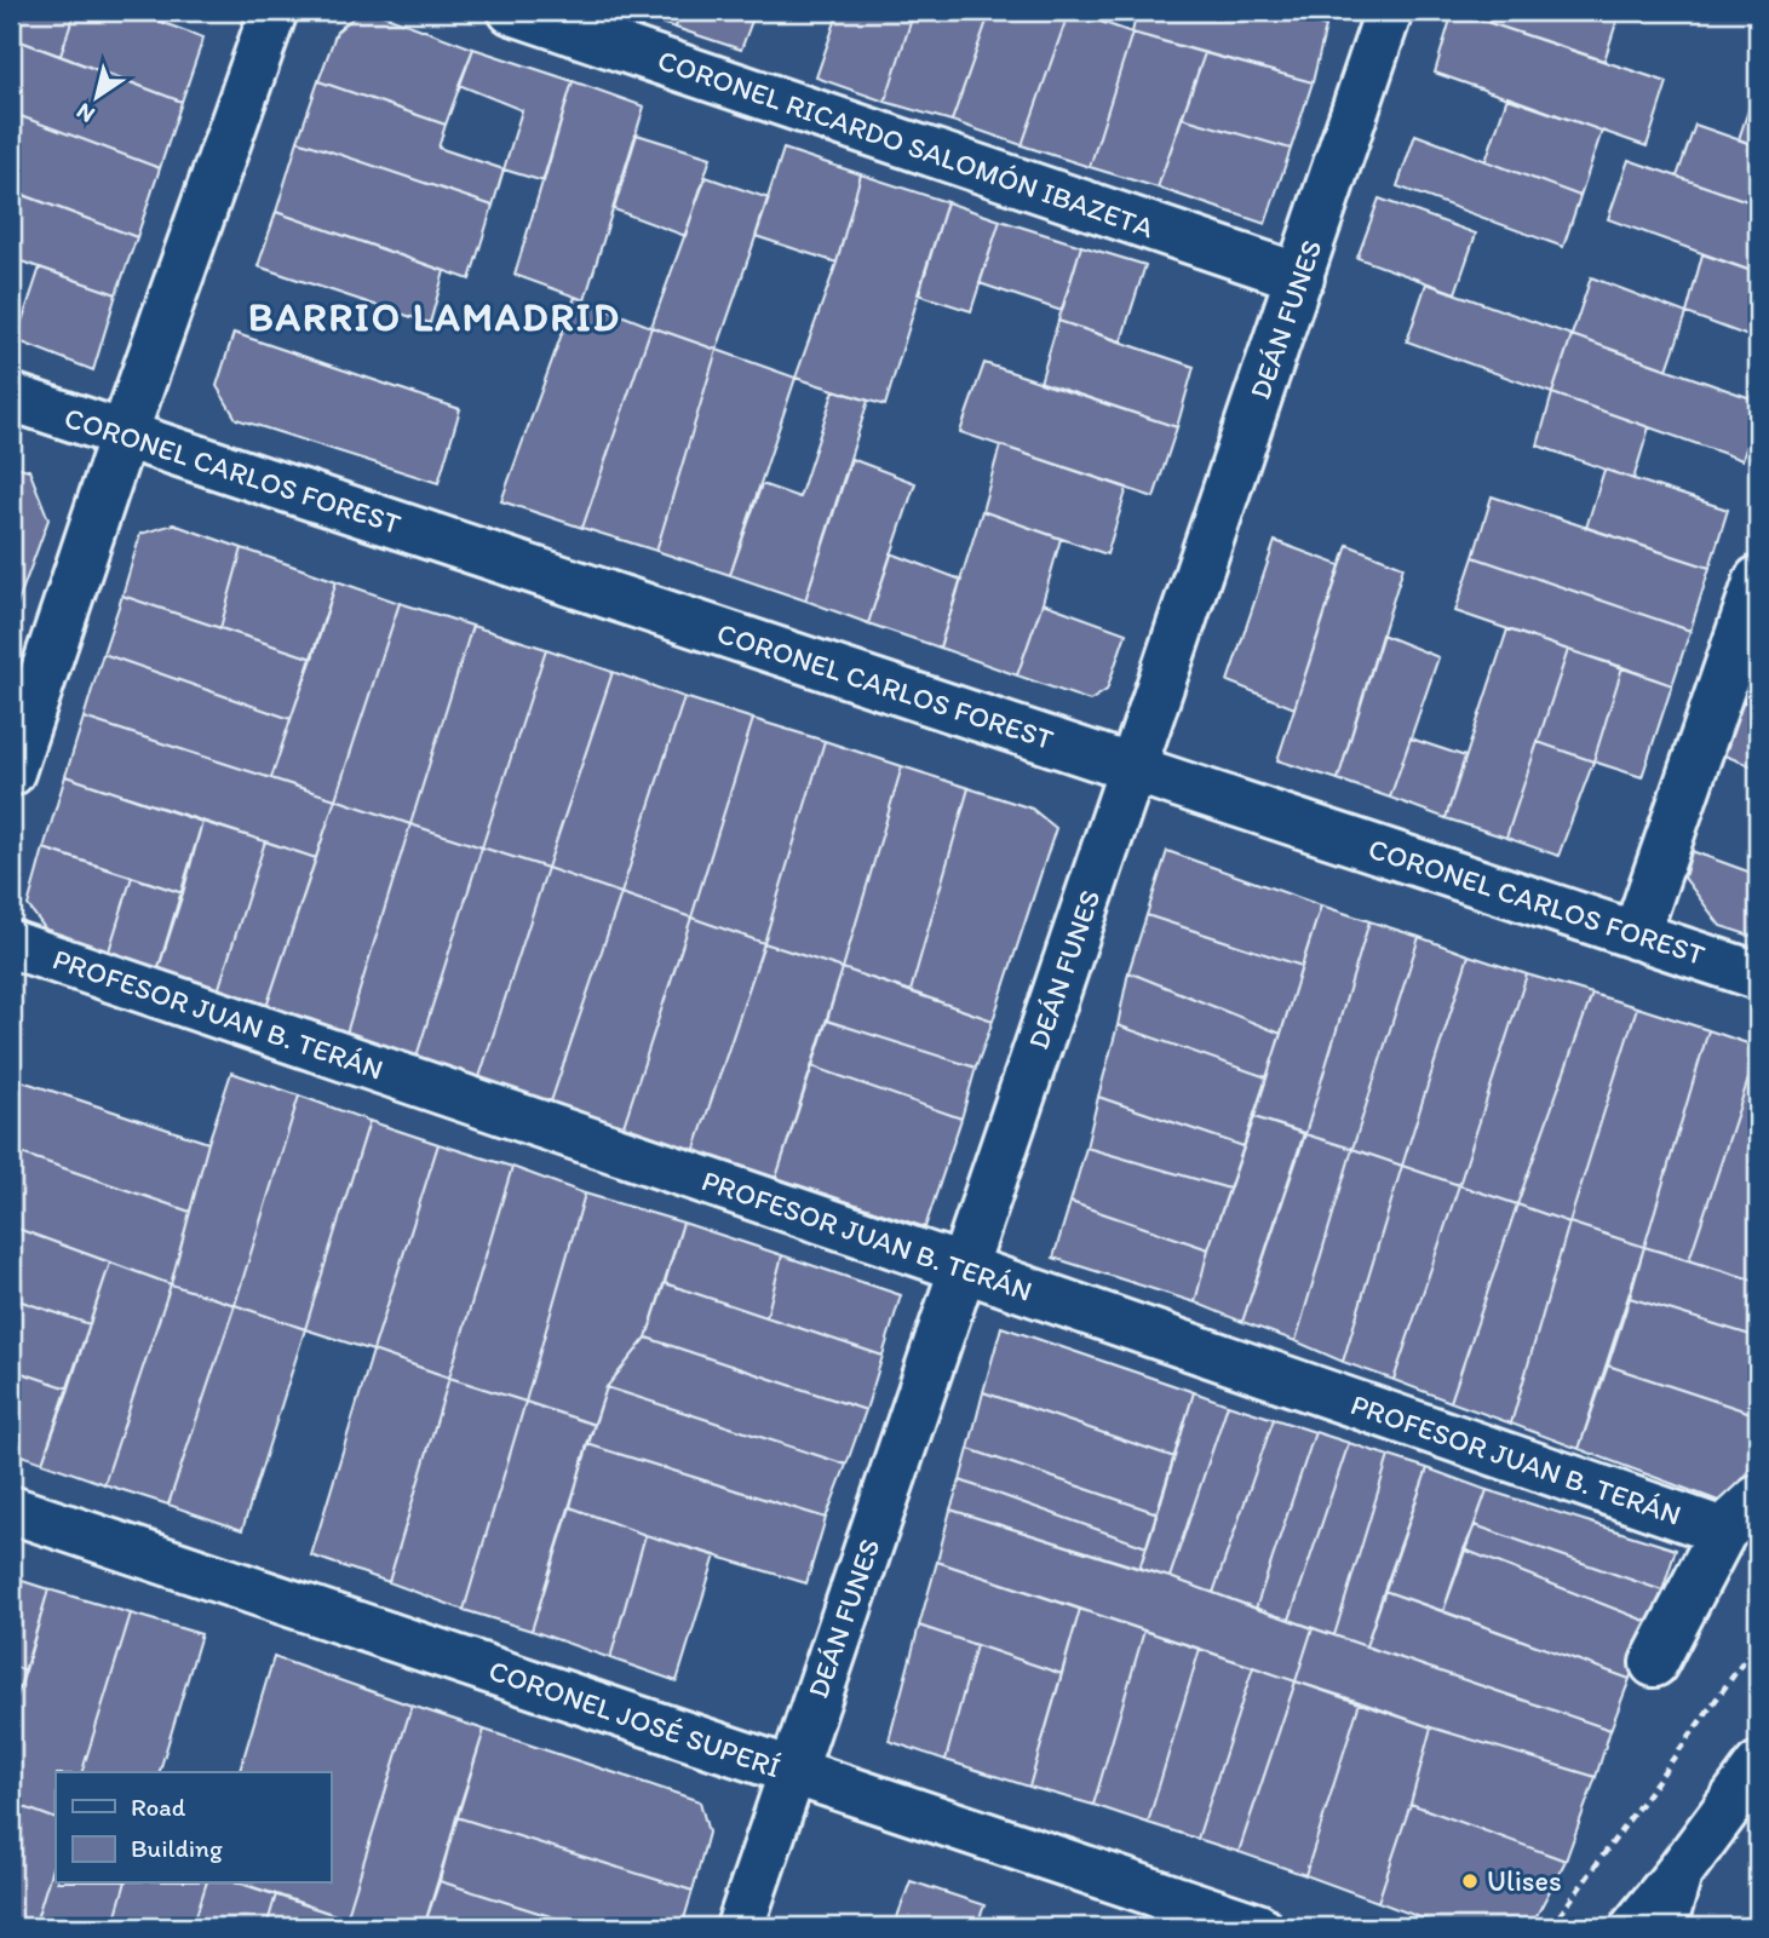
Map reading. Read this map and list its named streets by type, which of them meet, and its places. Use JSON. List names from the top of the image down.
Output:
{
  "streets": {
    "street": [
      "CORONEL RICARDO SALOMÓN IBAZETA",
      "DEÁN FUNES",
      "CORONEL CARLOS FOREST",
      "PROFESOR JUAN B. TERÁN",
      "CORONEL JOSÉ SUPERÍ"
    ]
  },
  "crossings": [
    ["CORONEL RICARDO SALOMÓN IBAZETA", "DEÁN FUNES"],
    ["DEÁN FUNES", "CORONEL CARLOS FOREST"],
    ["DEÁN FUNES", "PROFESOR JUAN B. TERÁN"],
    ["DEÁN FUNES", "CORONEL JOSÉ SUPERÍ"]
  ],
  "districts": ["BARRIO LAMADRID"],
  "places": ["Ulises"],
  "legend": ["Road", "Building"],
  "north": "bottom left"
}
